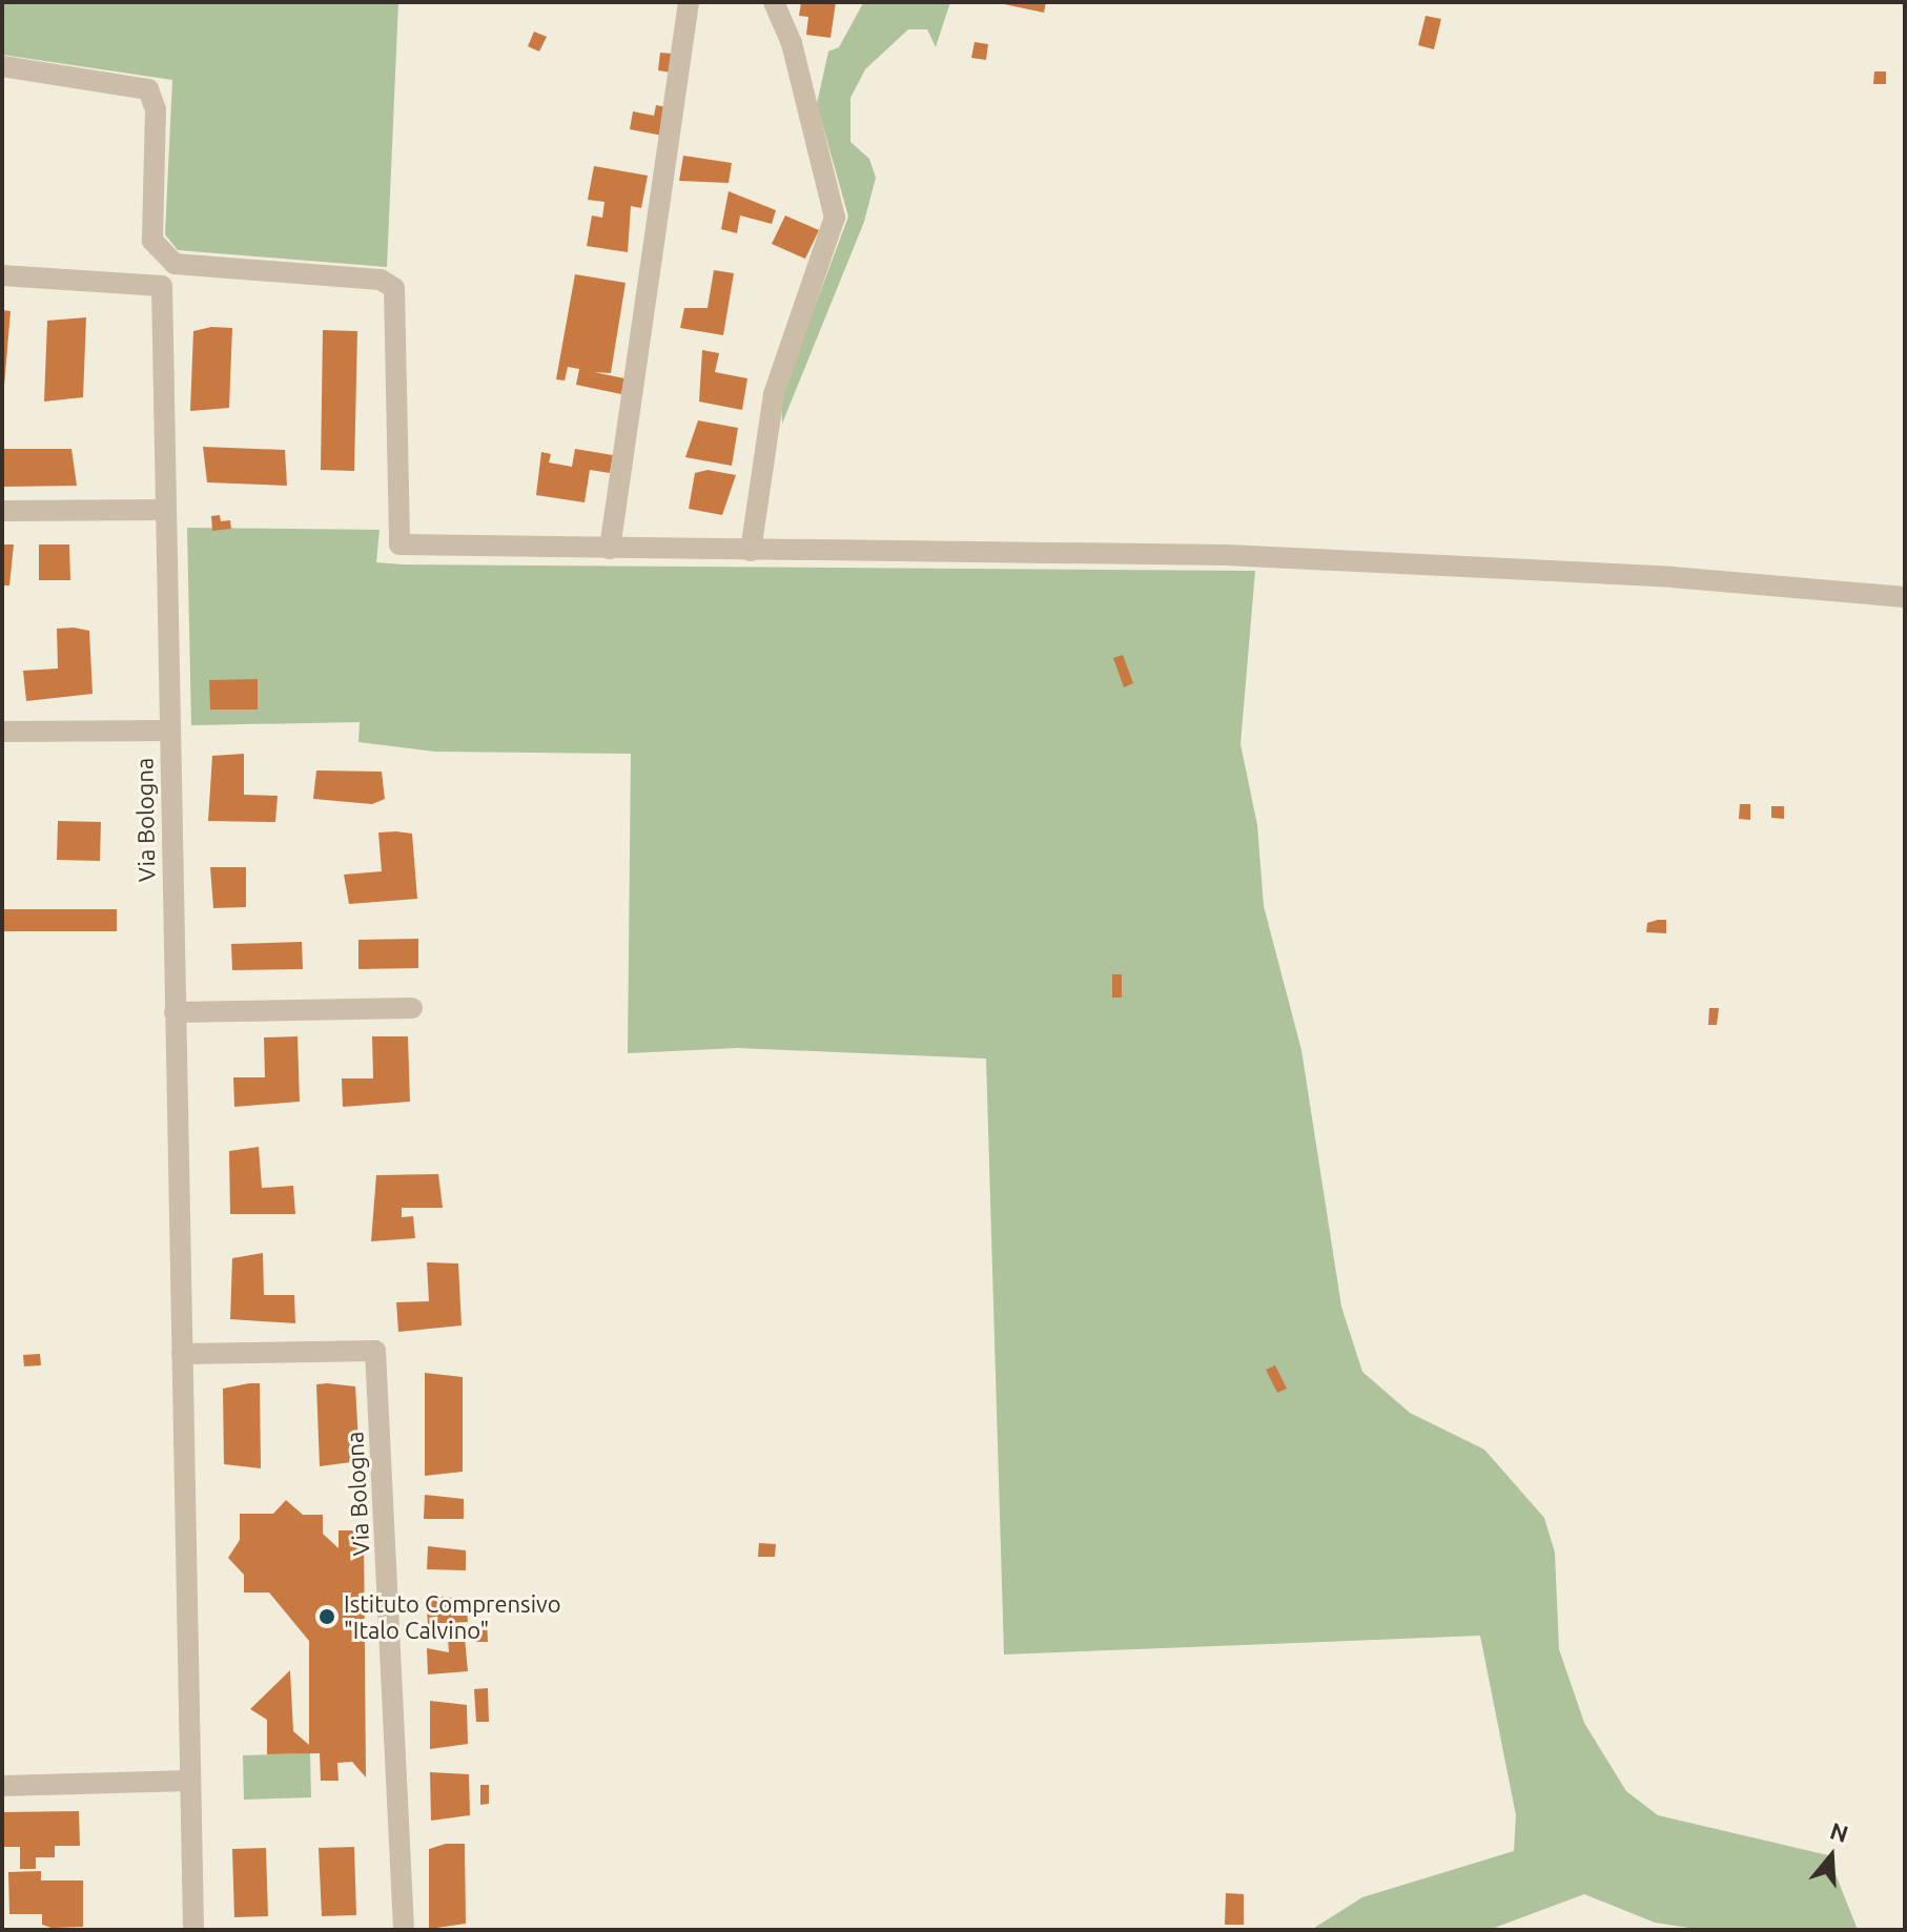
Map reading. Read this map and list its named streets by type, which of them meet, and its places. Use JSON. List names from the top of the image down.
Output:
{
  "streets": {
    "street": ["Via Bologna"]
  },
  "places": ["Istituto Comprensivo \"Italo Calvino\""],
  "north": "top"
}
